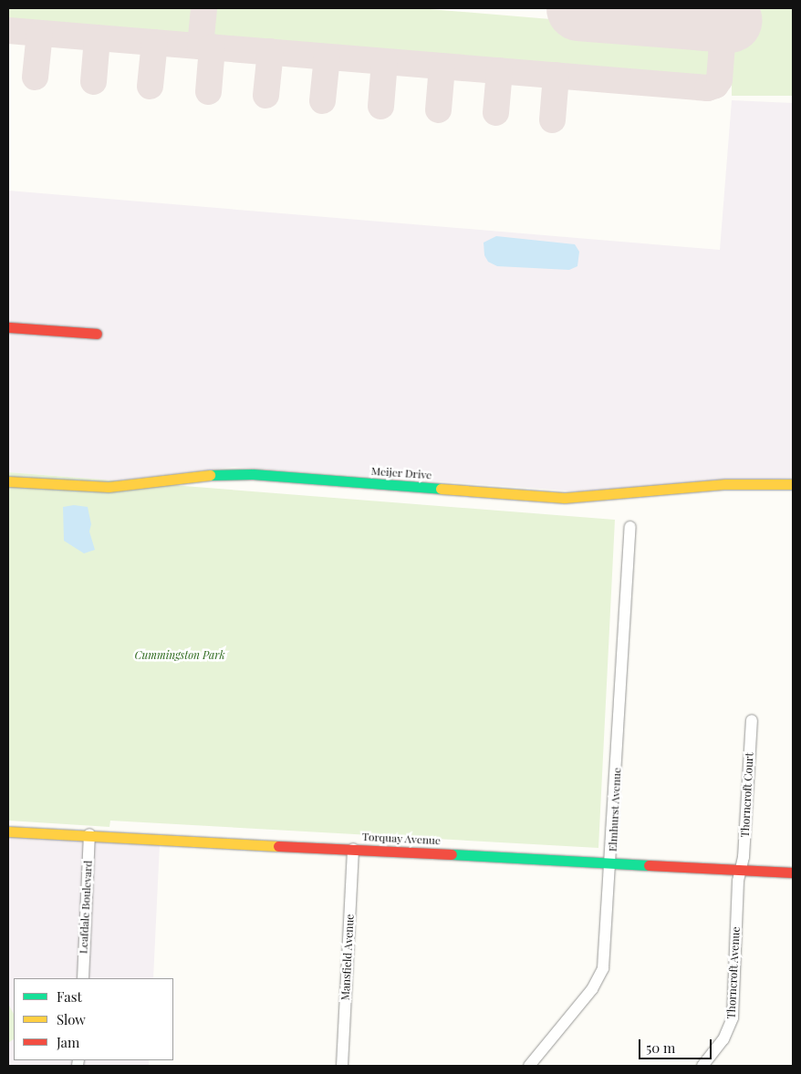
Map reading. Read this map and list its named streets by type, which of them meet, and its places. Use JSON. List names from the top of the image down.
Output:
{
  "streets": {
    "street": [
      "Meijer Drive",
      "Thorncroft Court",
      "Elmhurst Avenue",
      "Torquay Avenue",
      "Leafdale Boulevard",
      "Mansfield Avenue",
      "Thorncroft Avenue"
    ]
  },
  "crossings": [
    ["Thorncroft Court", "Torquay Avenue"],
    ["Thorncroft Court", "Thorncroft Avenue"],
    ["Elmhurst Avenue", "Torquay Avenue"],
    ["Torquay Avenue", "Leafdale Boulevard"],
    ["Torquay Avenue", "Mansfield Avenue"],
    ["Torquay Avenue", "Thorncroft Avenue"]
  ],
  "parks": ["Cummingston Park"],
  "legend": ["Fast", "Slow", "Jam"],
  "scale_bar": "50 m"
}
